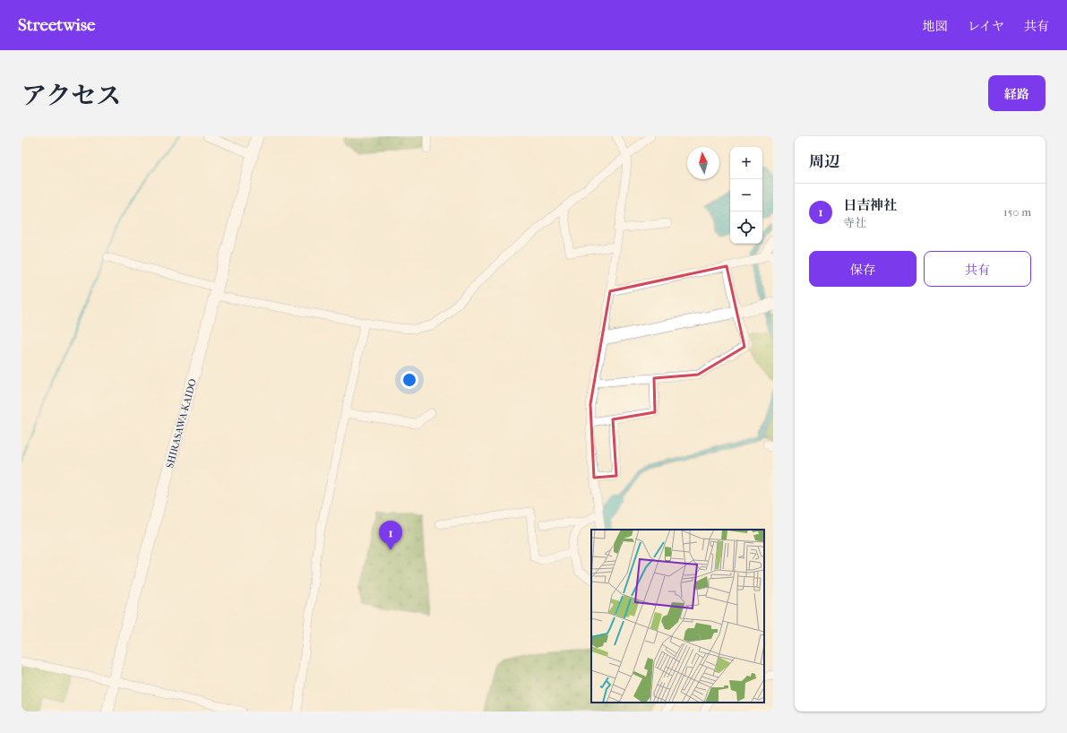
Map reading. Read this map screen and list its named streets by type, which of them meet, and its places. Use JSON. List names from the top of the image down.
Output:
{
  "streets": {
    "main road": ["SHIRASAWA-KAIDO"]
  },
  "north": "top",
  "page": {
    "header": "Streetwise",
    "nav": ["地図", "レイヤ", "共有"],
    "title": "アクセス",
    "buttons": [
      "経路",
      ["保存", "共有"]
    ],
    "heading": "周辺",
    "map_buttons": ["+", "−"],
    "list": [
      {
        "mark": "1",
        "name": "日吉神社",
        "note": "寺社",
        "value": "150 m"
      }
    ],
    "pins": "1"
  }
}
